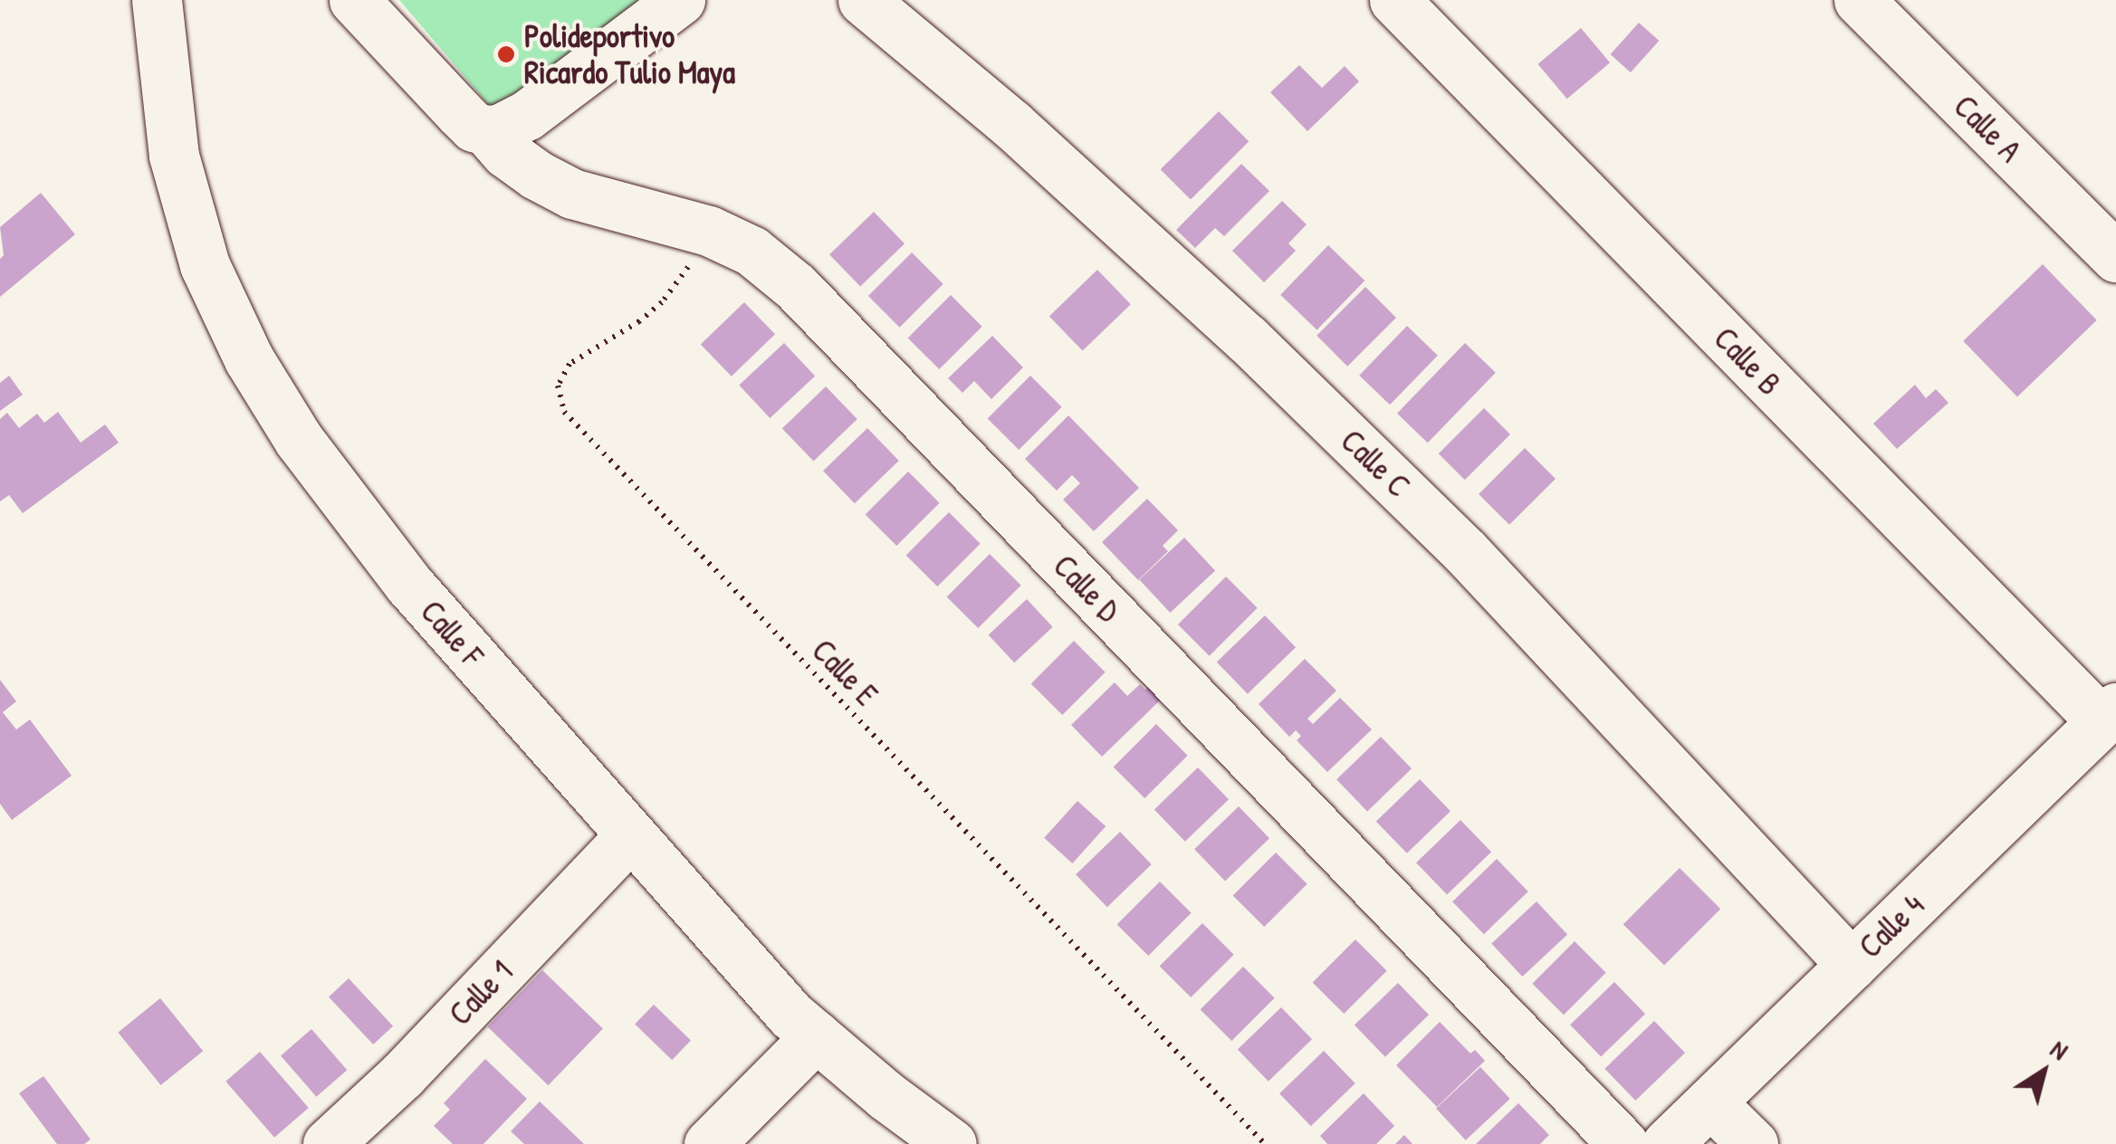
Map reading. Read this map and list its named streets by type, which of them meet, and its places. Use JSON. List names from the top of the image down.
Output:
{
  "streets": {
    "street": [
      "Calle A",
      "Calle B",
      "Calle C",
      "Calle D",
      "Calle F",
      "Calle 4",
      "Calle 1"
    ],
    "path": ["Calle E"]
  },
  "crossings": [
    ["Calle B", "Calle 4"],
    ["Calle C", "Calle 4"],
    ["Calle D", "Calle E"],
    ["Calle F", "Calle 1"]
  ],
  "places": ["Polideportivo Ricardo Tulio Maya"],
  "north": "top right"
}
